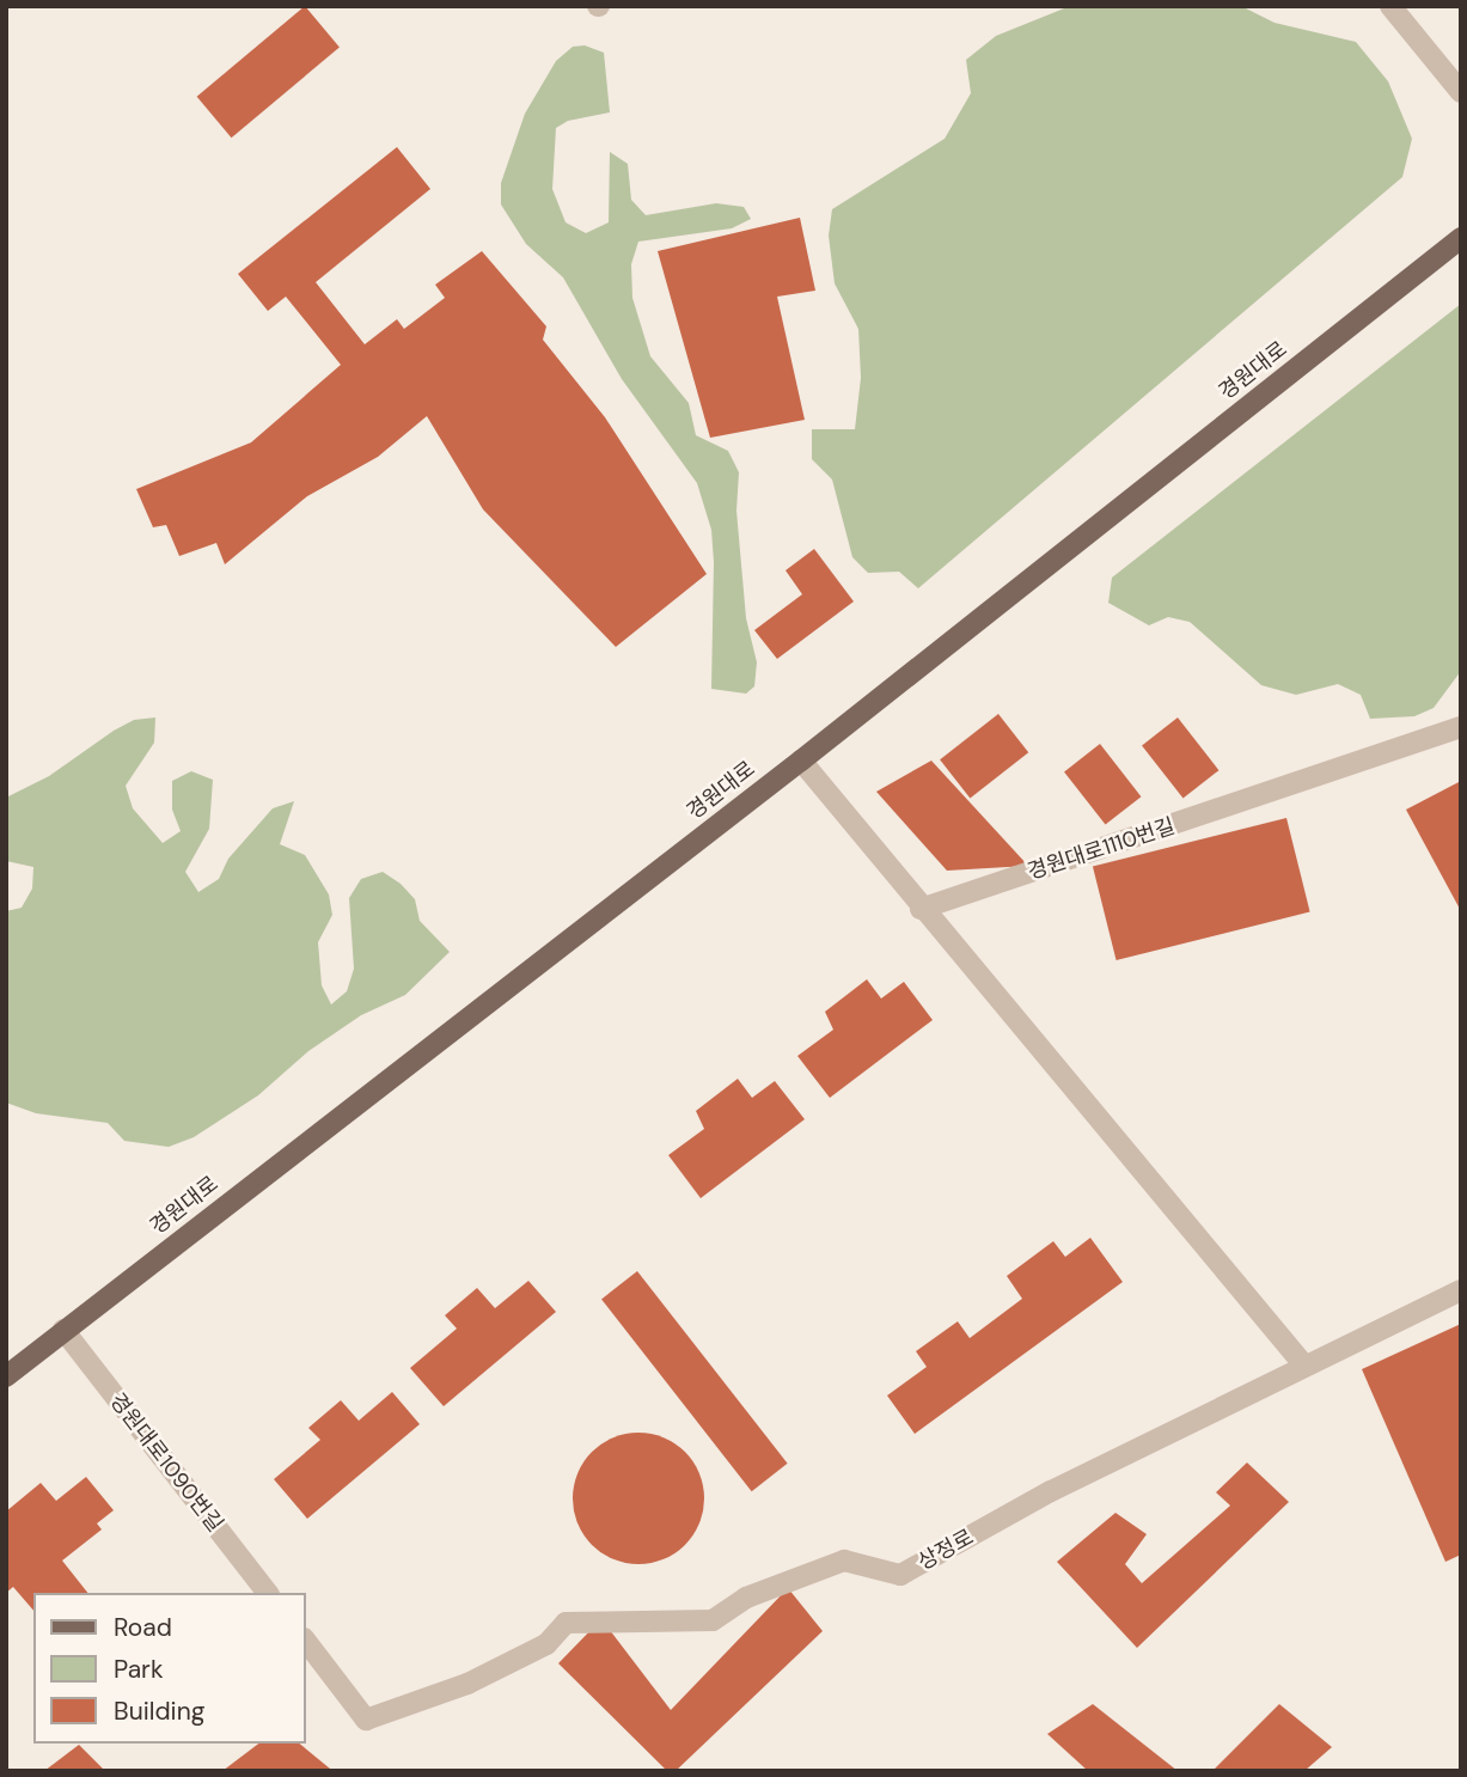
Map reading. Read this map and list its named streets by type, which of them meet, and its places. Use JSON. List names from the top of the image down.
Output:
{
  "streets": {
    "main road": ["경원대로"],
    "street": ["경원대로1110번길", "경원대로1090번길", "상정로"]
  },
  "crossings": [
    ["경원대로", "경원대로1090번길"]
  ],
  "legend": ["Road", "Park", "Building"]
}
